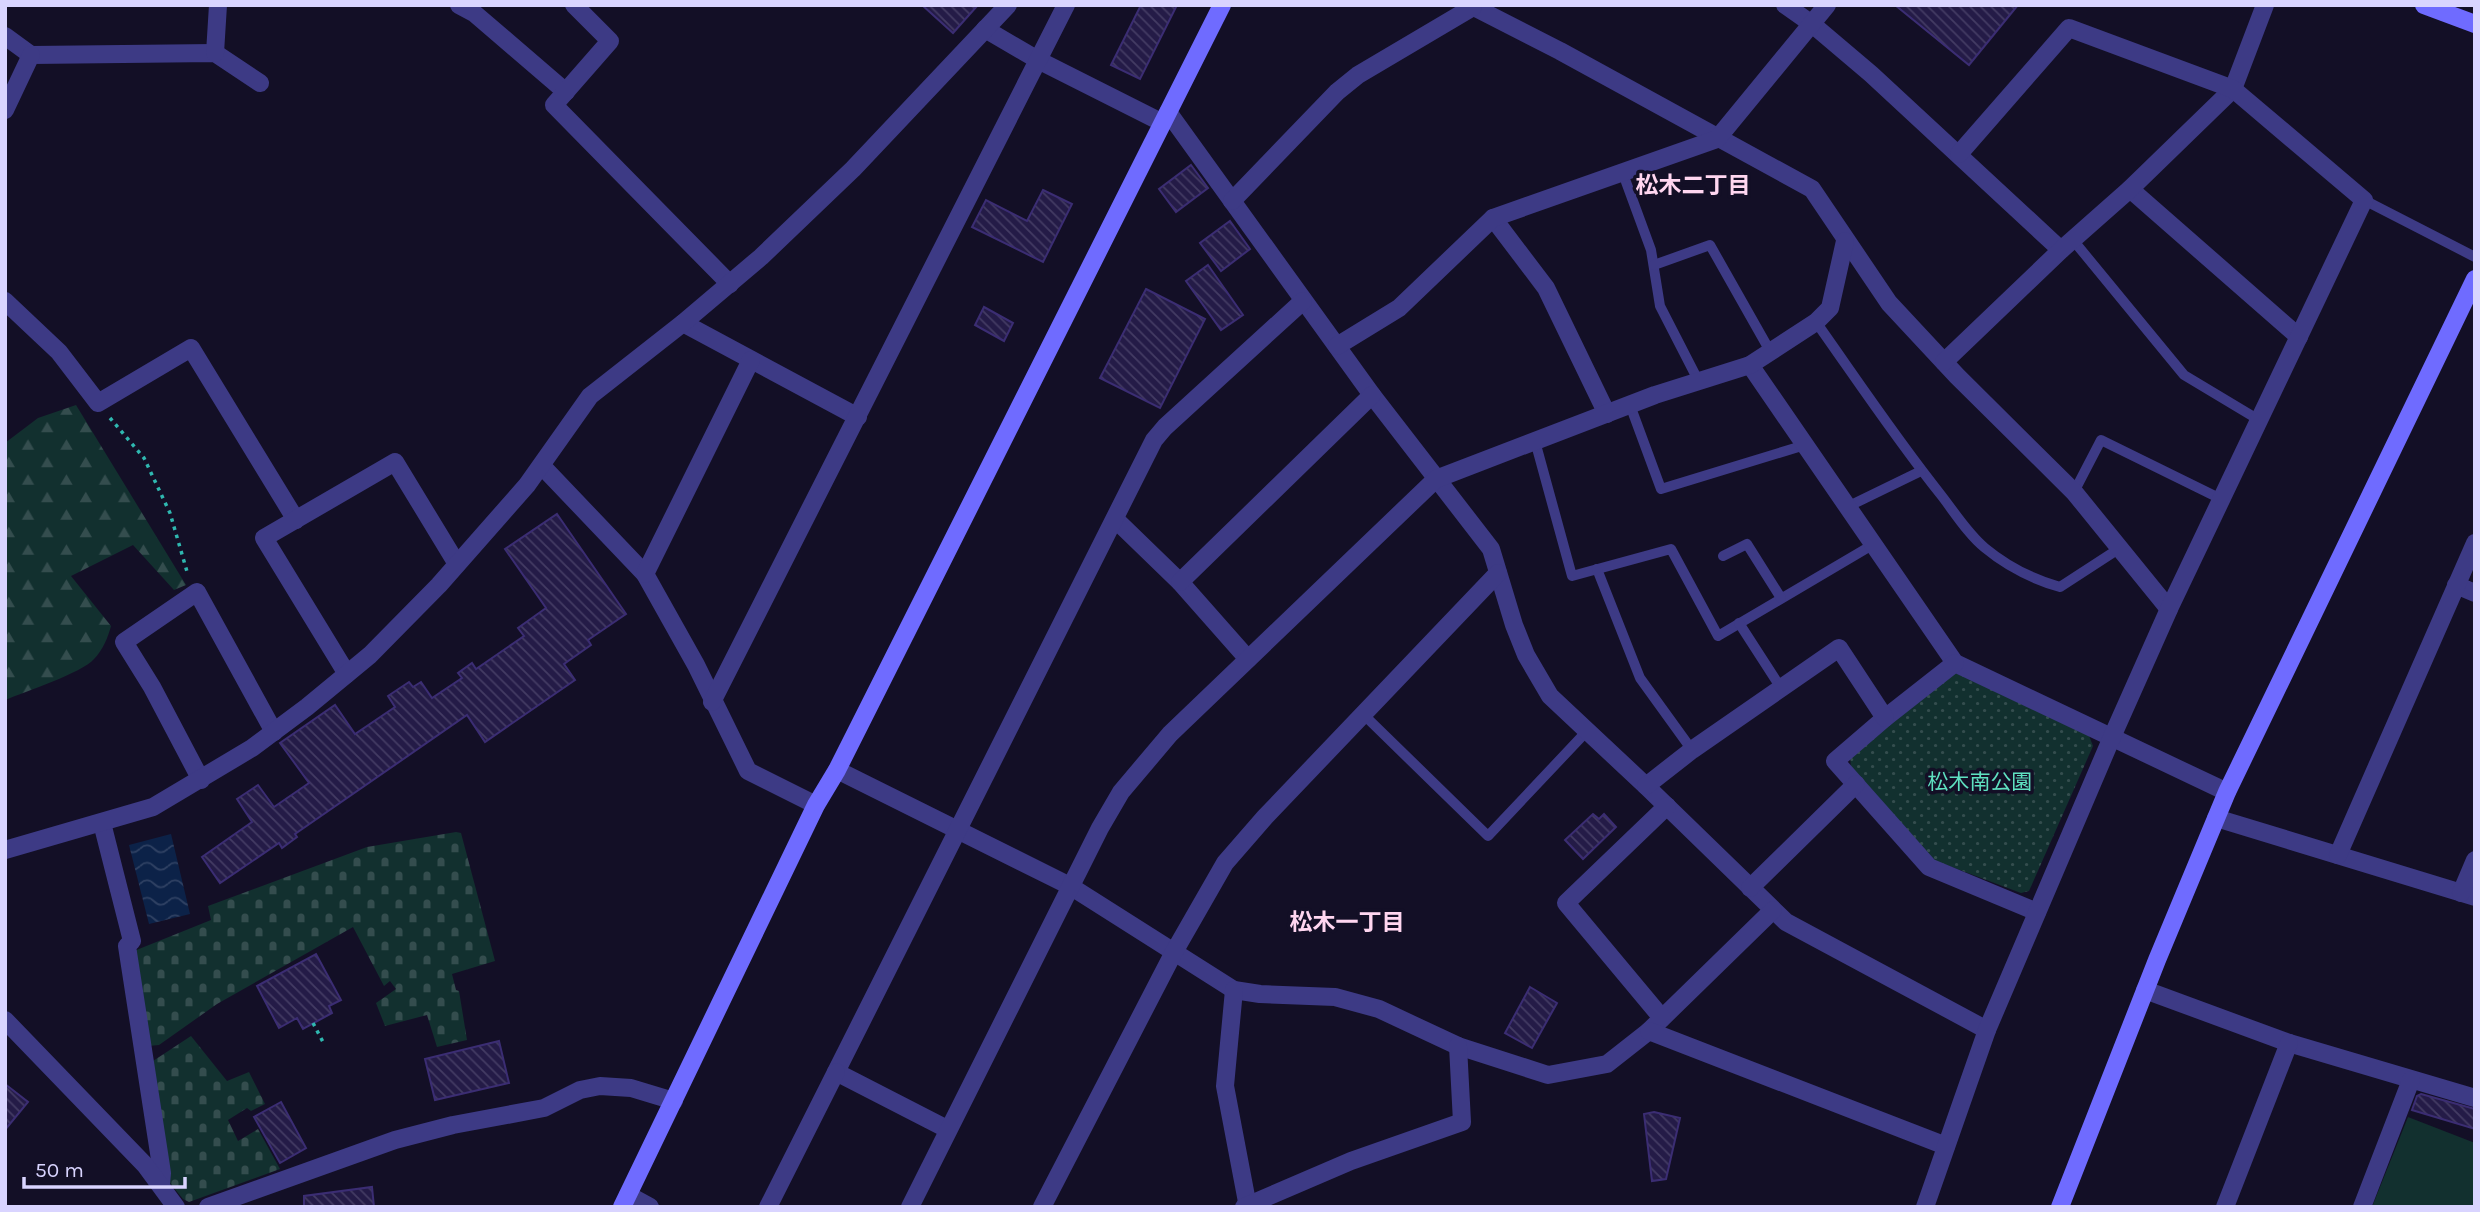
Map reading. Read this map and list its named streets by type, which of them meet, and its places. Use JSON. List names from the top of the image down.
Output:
{
  "districts": ["松木二丁目", "松木一丁目"],
  "parks": ["松木南公園"],
  "scale_bar": "50 m"
}
